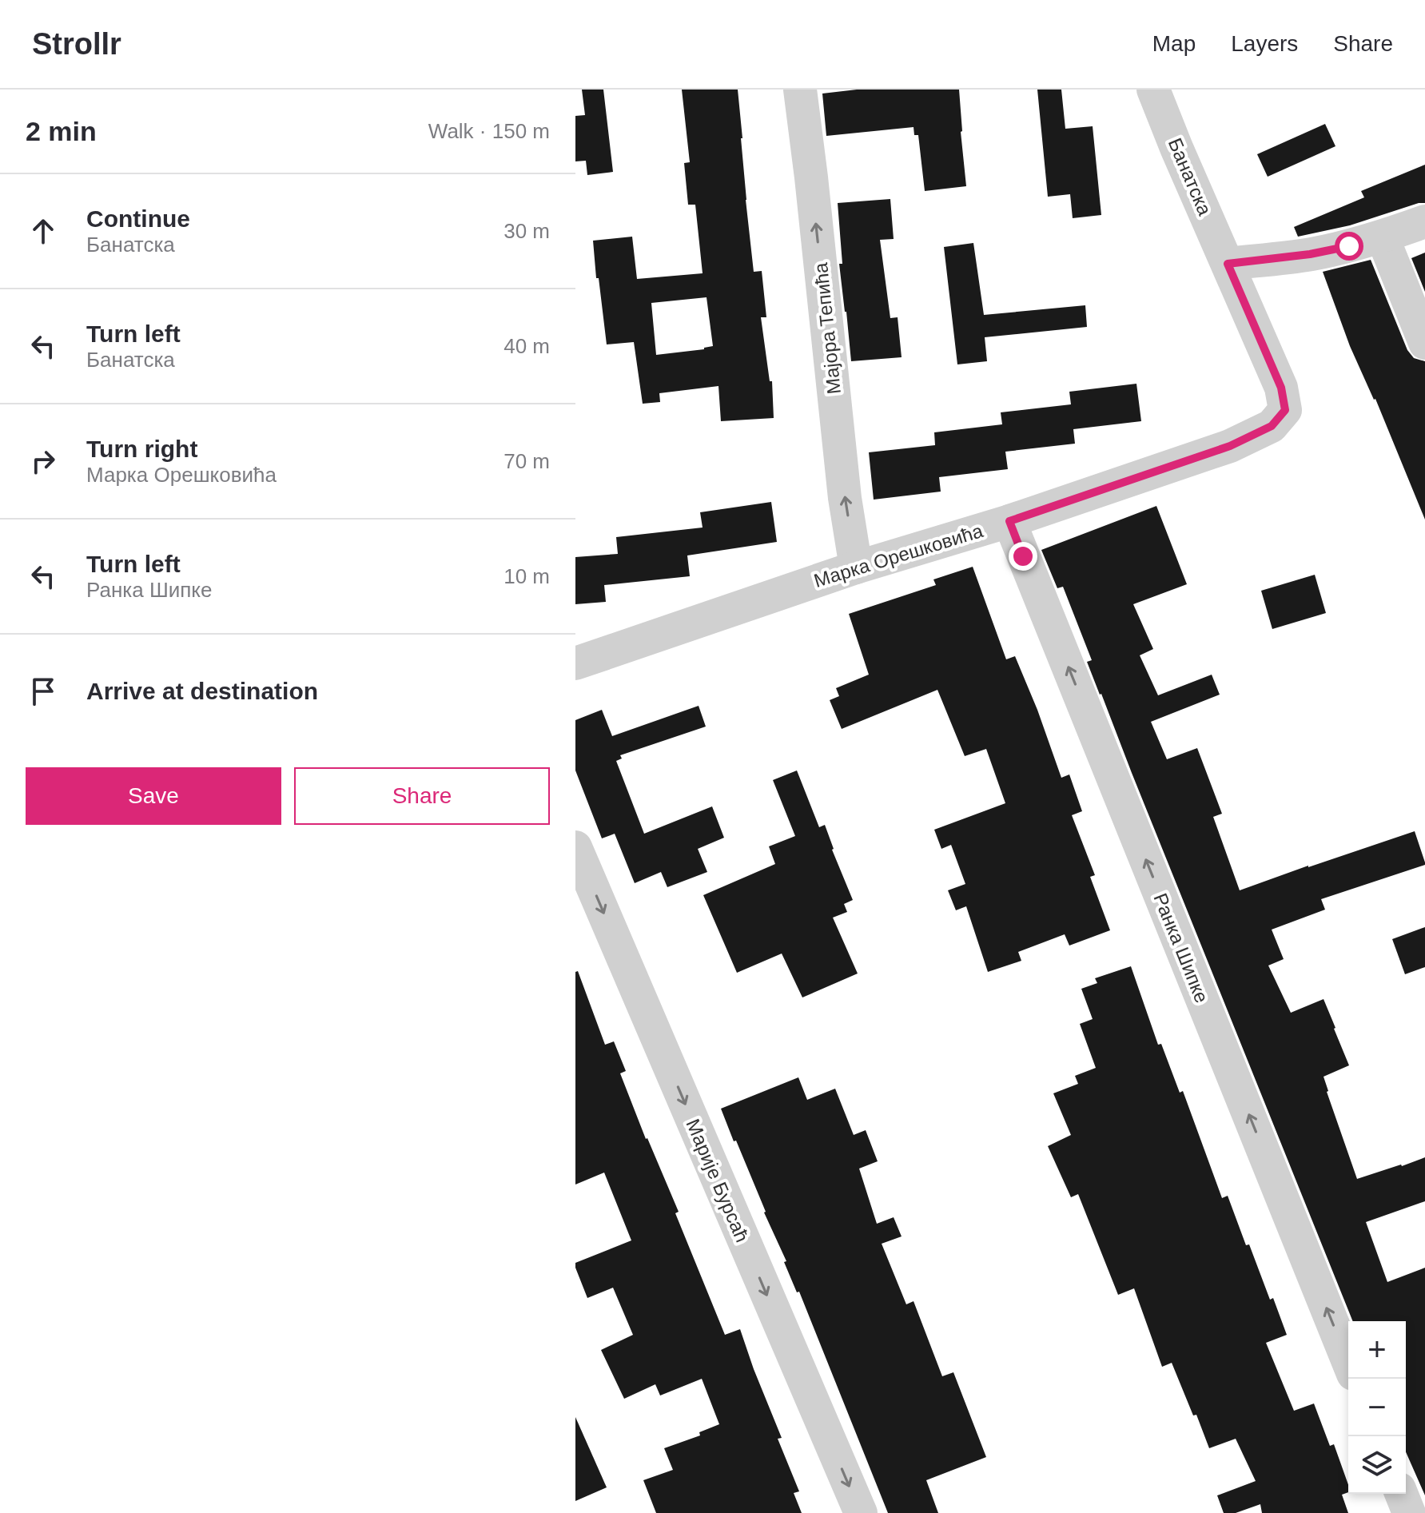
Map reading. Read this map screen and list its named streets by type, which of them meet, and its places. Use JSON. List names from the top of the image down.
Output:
{
  "streets": {
    "street": [
      "Банатска",
      "Мајора Тепића",
      "Марка Орешковића",
      "Ранка Шипке",
      "Марије Бурсаћ"
    ]
  },
  "crossings": [
    ["Банатска", "Марка Орешковића"],
    ["Мајора Тепића", "Марка Орешковића"],
    ["Марка Орешковића", "Ранка Шипке"]
  ],
  "one_way": ["Мајора Тепића", "Ранка Шипке", "Марије Бурсаћ"],
  "page": {
    "header": "Strollr",
    "nav": ["Map", "Layers", "Share"],
    "heading": ["2 min", "Walk · 150 m"],
    "list": [
      ["Continue", "Банатска", "30 m"],
      ["Turn left", "Банатска", "40 m"],
      ["Turn right", "Марка Орешковића", "70 m"],
      ["Turn left", "Ранка Шипке", "10 m"],
      "Arrive at destination"
    ],
    "buttons": ["Save", "Share"],
    "map_buttons": ["+", "−"]
  }
}
